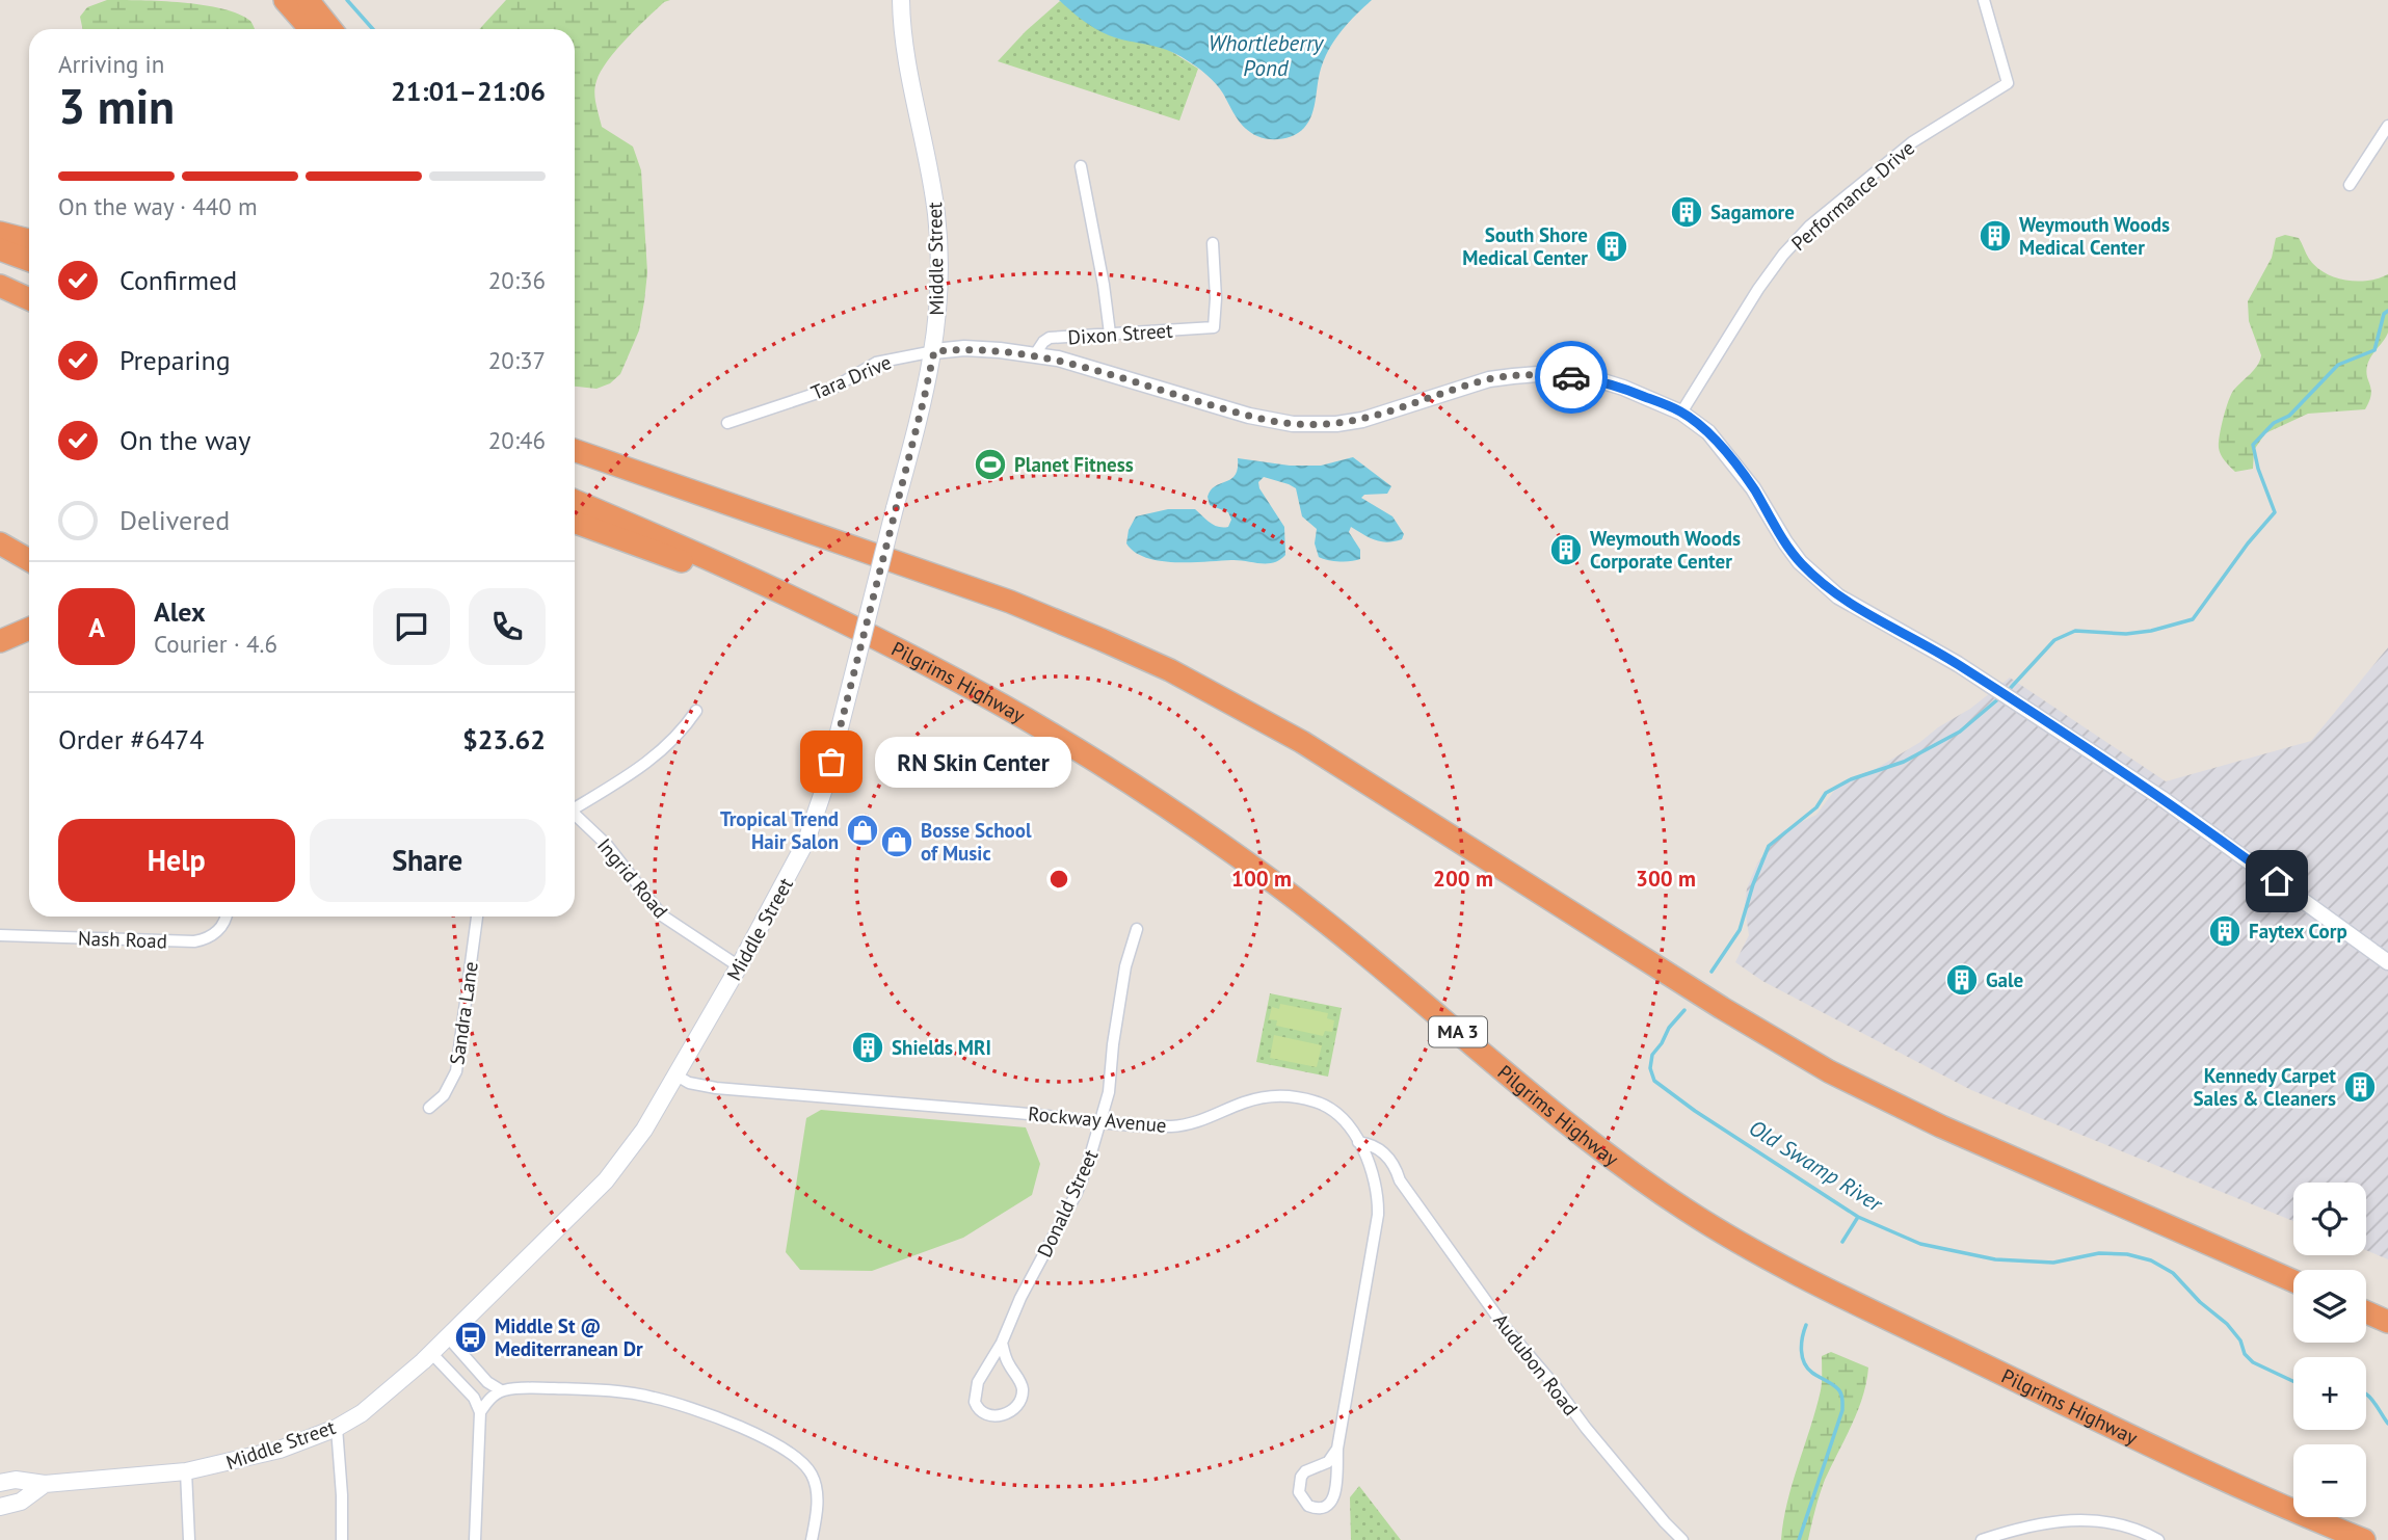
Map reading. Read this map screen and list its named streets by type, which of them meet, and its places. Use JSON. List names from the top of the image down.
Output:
{
  "streets": {
    "highway": ["Pilgrims Highway", "MA 3"],
    "main road": ["Middle Street"],
    "street": [
      "Performance Drive",
      "Dixon Street",
      "Tara Drive",
      "Ingrid Road",
      "Nash Road",
      "Sandra Lane",
      "Rockway Avenue",
      "Donald Street",
      "Audubon Road"
    ]
  },
  "crossings": [
    ["Middle Street", "Tara Drive"],
    ["Middle Street", "Ingrid Road"],
    ["Middle Street", "Rockway Avenue"],
    ["Rockway Avenue", "Donald Street"],
    ["Rockway Avenue", "Audubon Road"]
  ],
  "water": ["Whortleberry Pond", "Old Swamp River"],
  "places": {
    "building": [
      "Sagamore",
      "Weymouth Woods Medical Center",
      "South Shore Medical Center",
      "Weymouth Woods Corporate Center",
      "Faytex Corp",
      "Gale",
      "Shields MRI",
      "Kennedy Carpet Sales & Cleaners"
    ],
    "sports": ["Planet Fitness"],
    "other": ["RN Skin Center"],
    "shop": ["Tropical Trend Hair Salon", "Bosse School of Music"],
    "bus stop": ["Middle St @ Mediterranean Dr"]
  },
  "page": {
    "heading": ["3 min", "Arriving in", "21:01–21:06"],
    "panel": [
      "Alex",
      "Courier · 4.6",
      "Order #6474",
      "$23.62"
    ],
    "bar": "On the way · 440 m",
    "list": [
      ["Confirmed", "20:36"],
      ["Preparing", "20:37"],
      ["On the way", "20:46"],
      "Delivered"
    ],
    "round": "A",
    "bubble": "RN Skin Center",
    "buttons": ["Help", "Share"],
    "map_buttons": ["+", "−"]
  },
  "rings": ["100 m", "200 m", "300 m"]
}
